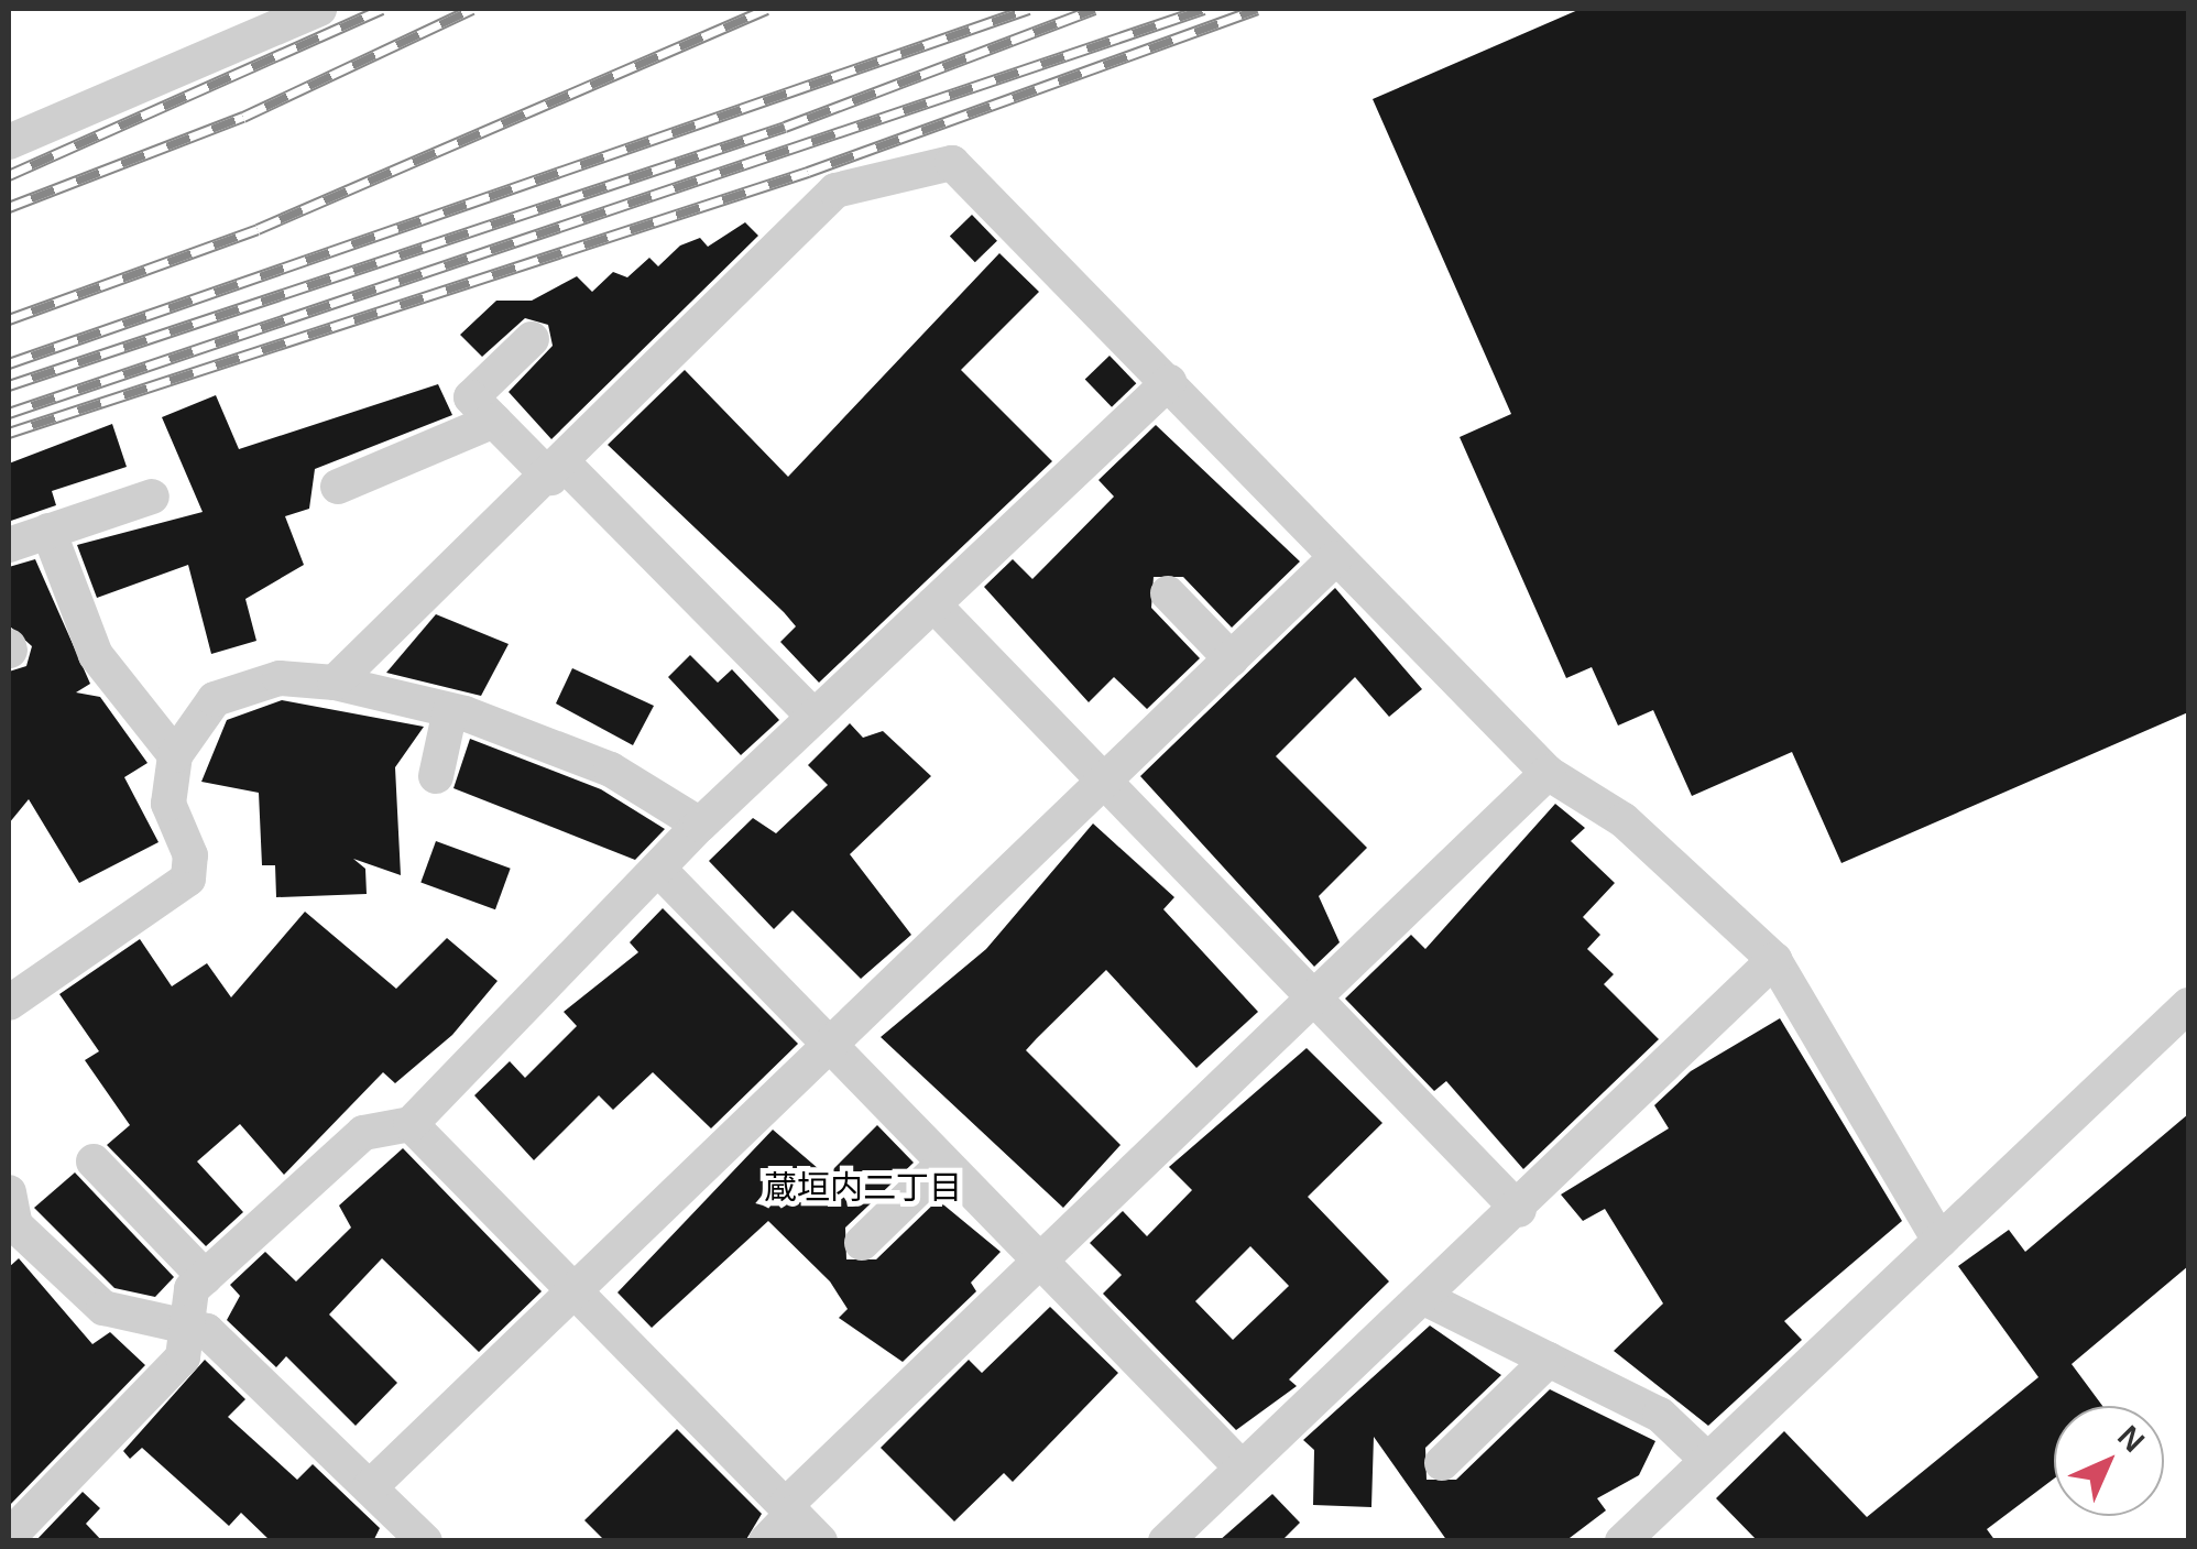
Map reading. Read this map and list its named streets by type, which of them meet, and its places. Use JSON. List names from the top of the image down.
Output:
{
  "districts": ["蔵垣内二丁目"],
  "north": "top right"
}
